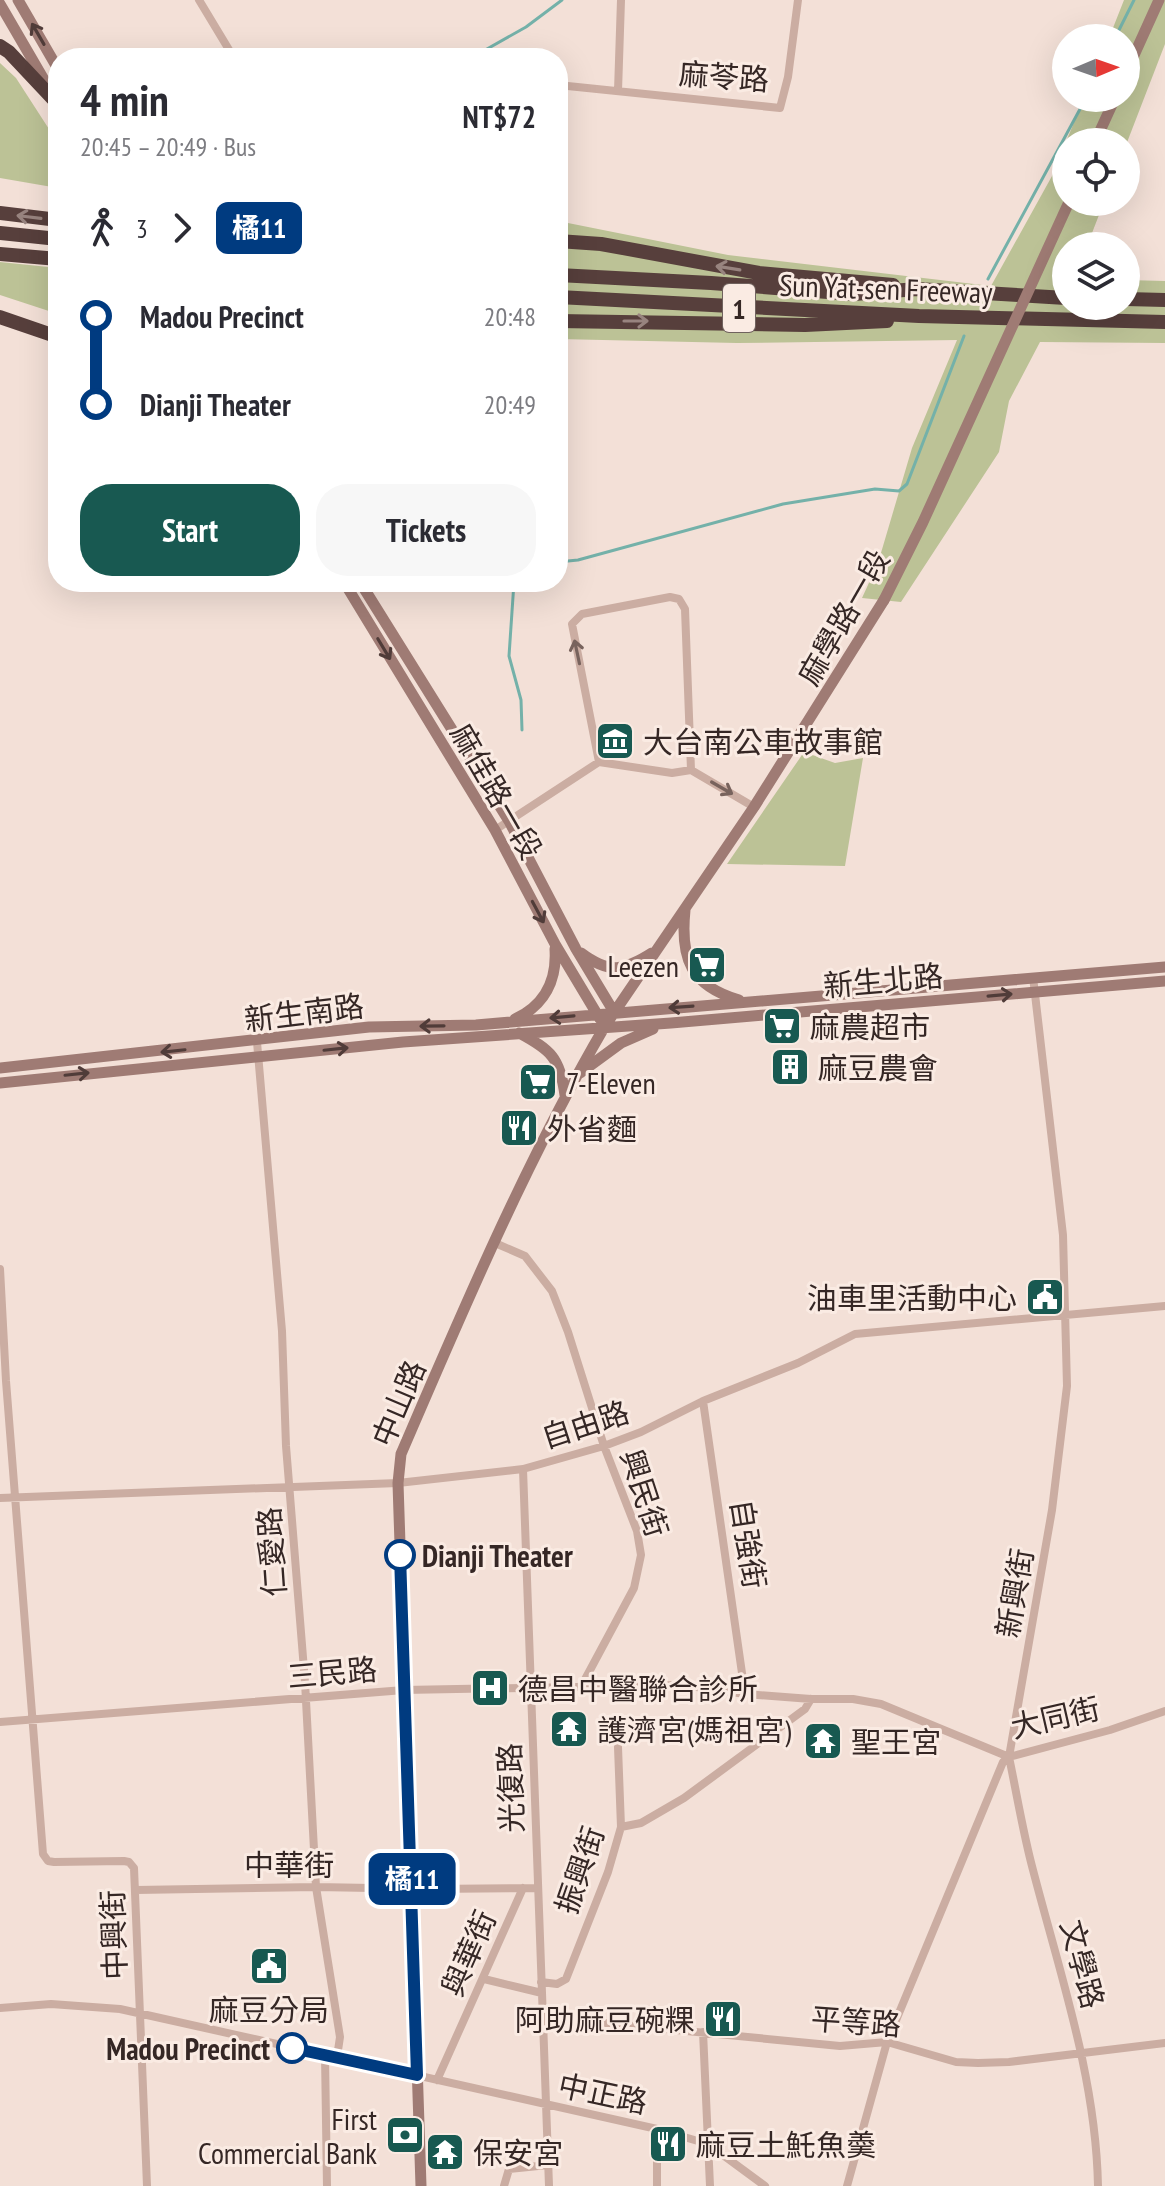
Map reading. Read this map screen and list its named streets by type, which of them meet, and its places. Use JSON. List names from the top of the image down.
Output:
{
  "streets": {
    "highway": ["Sun Yat-sen Freeway", "1"],
    "main road": [
      "麻學路一段",
      "麻佳路一段",
      "新生北路",
      "新生南路",
      "中山路"
    ],
    "street": [
      "麻苓路",
      "自由路",
      "興民街",
      "自強街",
      "仁愛路",
      "新興街",
      "三民路",
      "大同街",
      "光復路",
      "中華街",
      "振興街",
      "中興街",
      "與華街",
      "文學路",
      "平等路",
      "中正路"
    ]
  },
  "crossings": [
    ["麻學路一段", "麻佳路一段"],
    ["麻學路一段", "新生北路"],
    ["麻學路一段", "新生南路"],
    ["麻學路一段", "中山路"],
    ["麻佳路一段", "新生北路"],
    ["麻佳路一段", "新生南路"],
    ["麻佳路一段", "中山路"],
    ["新生北路", "新生南路"],
    ["新生北路", "中山路"],
    ["新生北路", "新興街"],
    ["新生南路", "中山路"],
    ["新生南路", "仁愛路"],
    ["中山路", "自由路"],
    ["中山路", "興民街"],
    ["中山路", "三民路"],
    ["中山路", "中華街"],
    ["中山路", "中正路"],
    ["自由路", "興民街"],
    ["自由路", "自強街"],
    ["自由路", "仁愛路"],
    ["自由路", "新興街"],
    ["自由路", "光復路"],
    ["自由路", "中興街"],
    ["興民街", "三民路"],
    ["自強街", "三民路"],
    ["仁愛路", "三民路"],
    ["仁愛路", "中華街"],
    ["仁愛路", "中正路"],
    ["新興街", "大同街"],
    ["新興街", "文學路"],
    ["新興街", "平等路"],
    ["三民路", "大同街"],
    ["三民路", "光復路"],
    ["三民路", "中興街"],
    ["大同街", "文學路"],
    ["光復路", "中華街"],
    ["光復路", "振興街"],
    ["光復路", "平等路"],
    ["光復路", "中正路"],
    ["中華街", "中興街"],
    ["中華街", "與華街"],
    ["中興街", "中正路"],
    ["與華街", "中正路"],
    ["文學路", "平等路"]
  ],
  "places": {
    "museum": ["大台南公車故事館"],
    "supermarket": ["Leezen", "麻農超市", "7-Eleven"],
    "building": ["麻豆農會"],
    "restaurant": ["外省麵", "阿助麻豆碗粿", "麻豆土魠魚羮"],
    "public building": ["油車里活動中心", "麻豆分局"],
    "other": ["Dianji Theater", "Madou Precinct"],
    "hospital": ["德昌中醫聯合診所"],
    "temple": ["護濟宮(媽祖宮)", "聖王宮", "保安宮"],
    "bank": ["First Commercial Bank"]
  },
  "lines": ["bus line 橘11"],
  "north": "right",
  "page": {
    "on_map": "橘11",
    "heading": ["4 min", "20:45 – 20:49 · Bus", "NT$72"],
    "legs": ["3", "橘11"],
    "list": [
      {
        "name": "Madou Precinct",
        "value": "20:48"
      },
      {
        "name": "Dianji Theater",
        "value": "20:49"
      }
    ],
    "buttons": ["Start", "Tickets"]
  }
}
